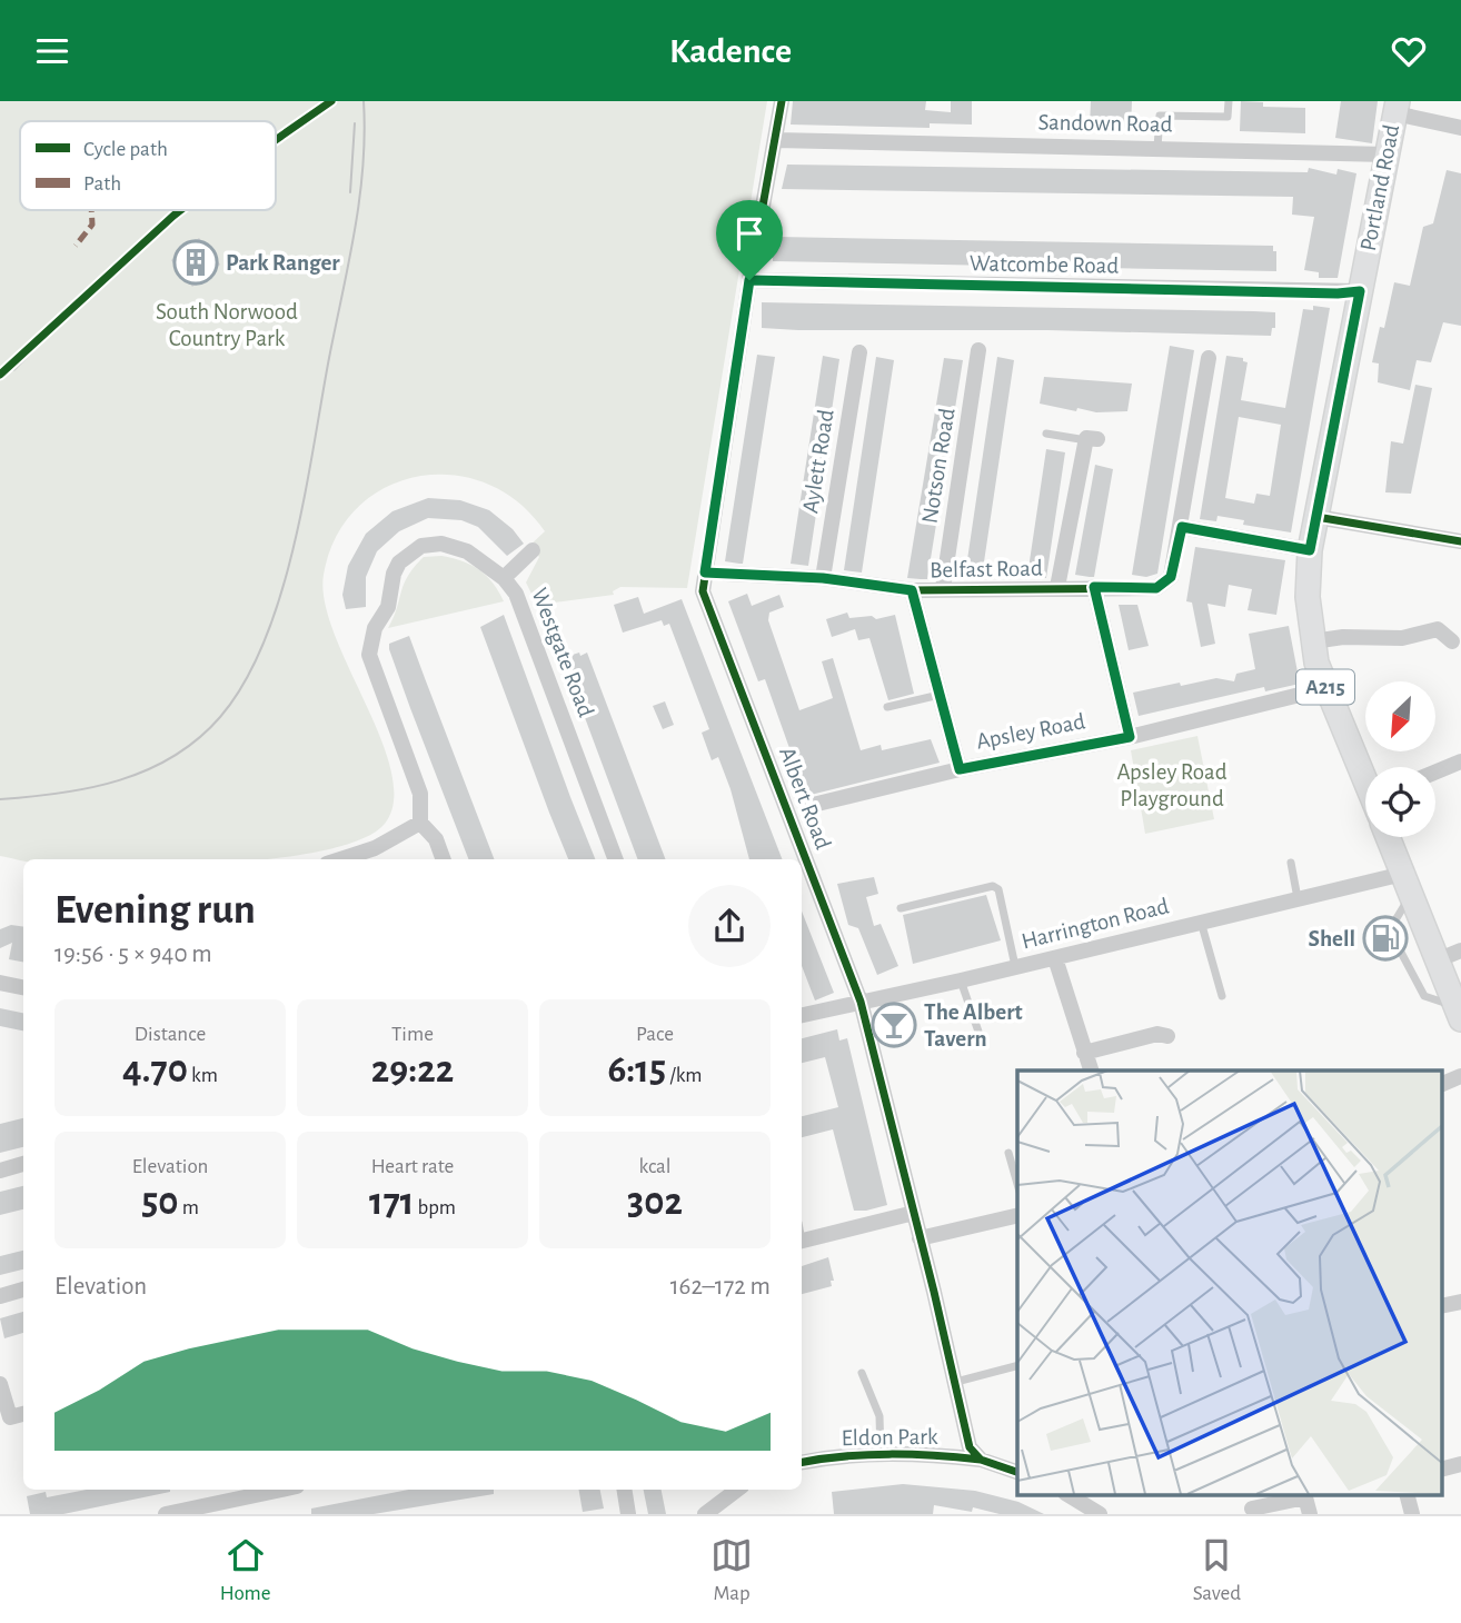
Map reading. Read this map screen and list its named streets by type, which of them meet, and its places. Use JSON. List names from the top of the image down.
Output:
{
  "streets": {
    "main road": ["Portland Road", "A215"],
    "street": [
      "Sandown Road",
      "Watcombe Road",
      "Aylett Road",
      "Notson Road",
      "Belfast Road",
      "Westgate Road",
      "Apsley Road",
      "Albert Road",
      "Harrington Road",
      "Eldon Park"
    ]
  },
  "crossings": [
    ["Sandown Road", "Portland Road"],
    ["Sandown Road", "Albert Road"],
    ["Portland Road", "Watcombe Road"],
    ["Portland Road", "Apsley Road"],
    ["Watcombe Road", "Albert Road"],
    ["Aylett Road", "Belfast Road"],
    ["Notson Road", "Belfast Road"],
    ["Albert Road", "Harrington Road"],
    ["Albert Road", "Eldon Park"]
  ],
  "parks": ["South Norwood Country Park", "Apsley Road Playground"],
  "places": {
    "building": ["Park Ranger"],
    "fuel station": ["Shell"],
    "bar": ["The Albert Tavern"]
  },
  "legend": ["Cycle path", "Path"],
  "north": "bottom left",
  "page": {
    "header": "Kadence",
    "heading": ["Evening run", "19:56 · 5 × 940 m"],
    "stats": [
      ["Distance", "4.70 km"],
      ["Time", "29:22"],
      ["Pace", "6:15 /km"],
      ["Elevation", "50 m"],
      ["Heart rate", "171 bpm"],
      ["kcal", "302"]
    ],
    "chart": ["Elevation", "162–172 m"],
    "tabs": ["Home", "Map", "Saved"]
  }
}
